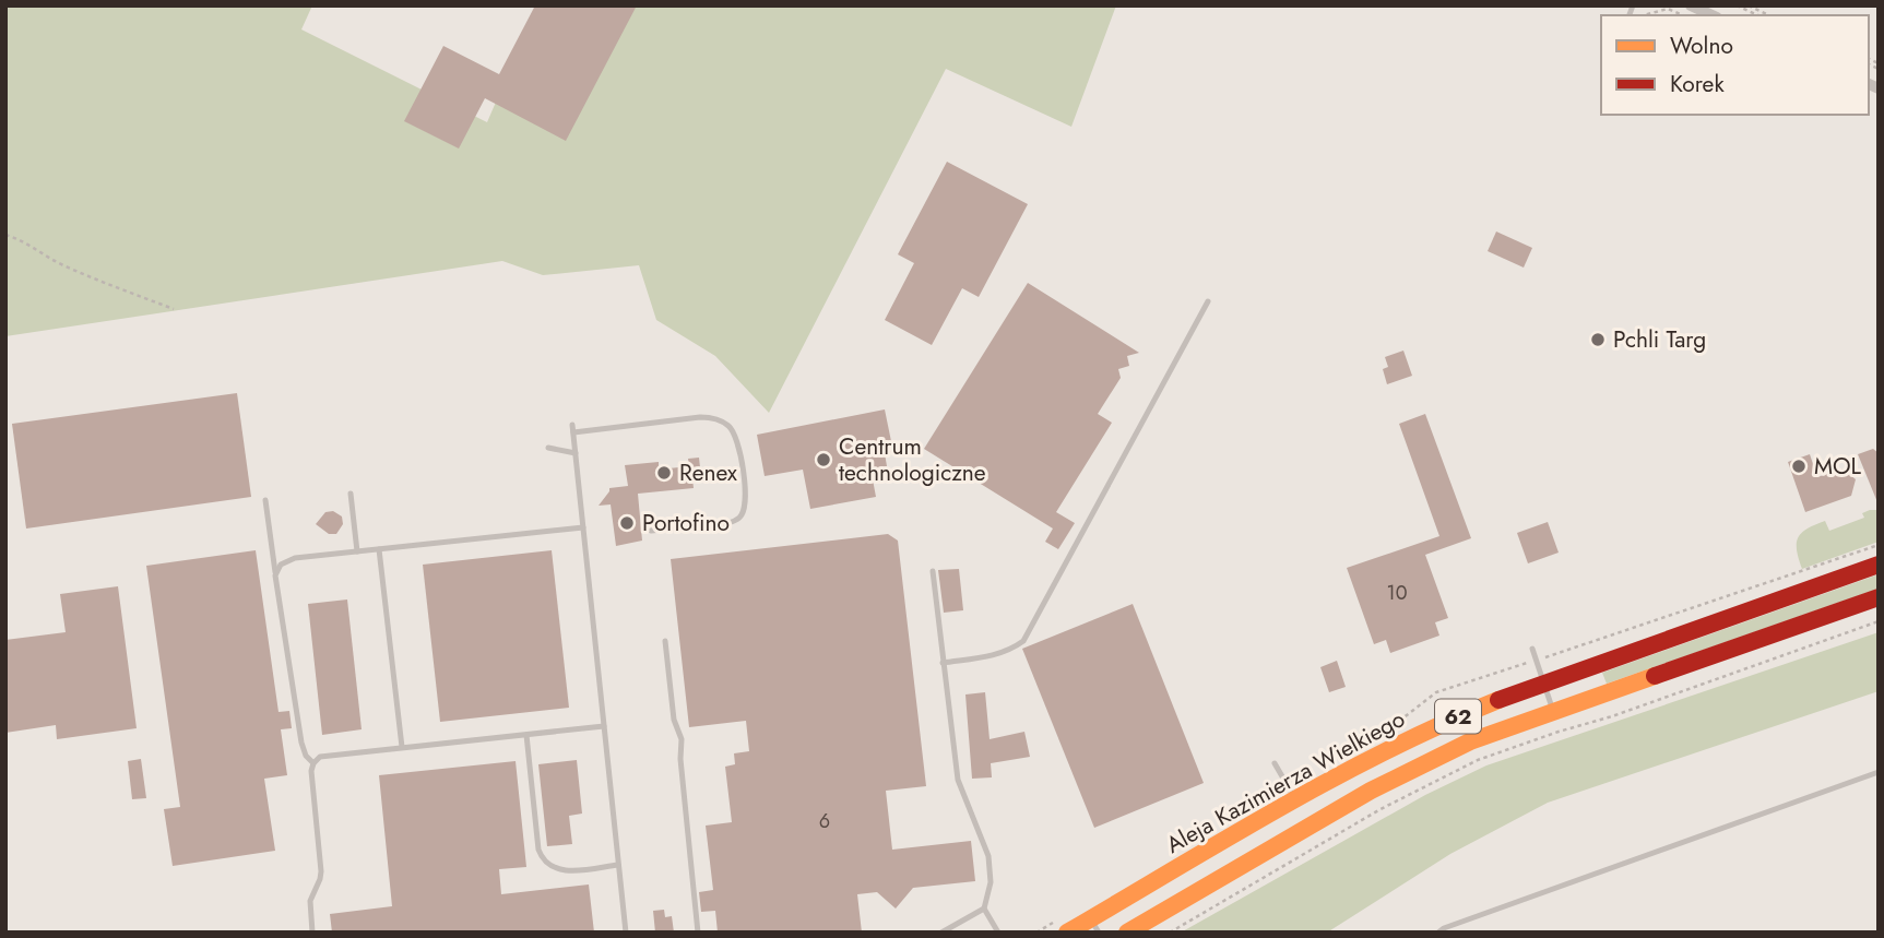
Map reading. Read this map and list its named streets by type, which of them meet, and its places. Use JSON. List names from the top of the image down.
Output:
{
  "streets": {
    "main road": ["62", "Aleja Kazimierza Wielkiego"]
  },
  "places": [
    "Pchli Targ",
    "Centrum technologiczne",
    "MOL",
    "Renex",
    "Portofino"
  ],
  "house_numbers": ["10", "6"],
  "legend": ["Wolno", "Korek"]
}
